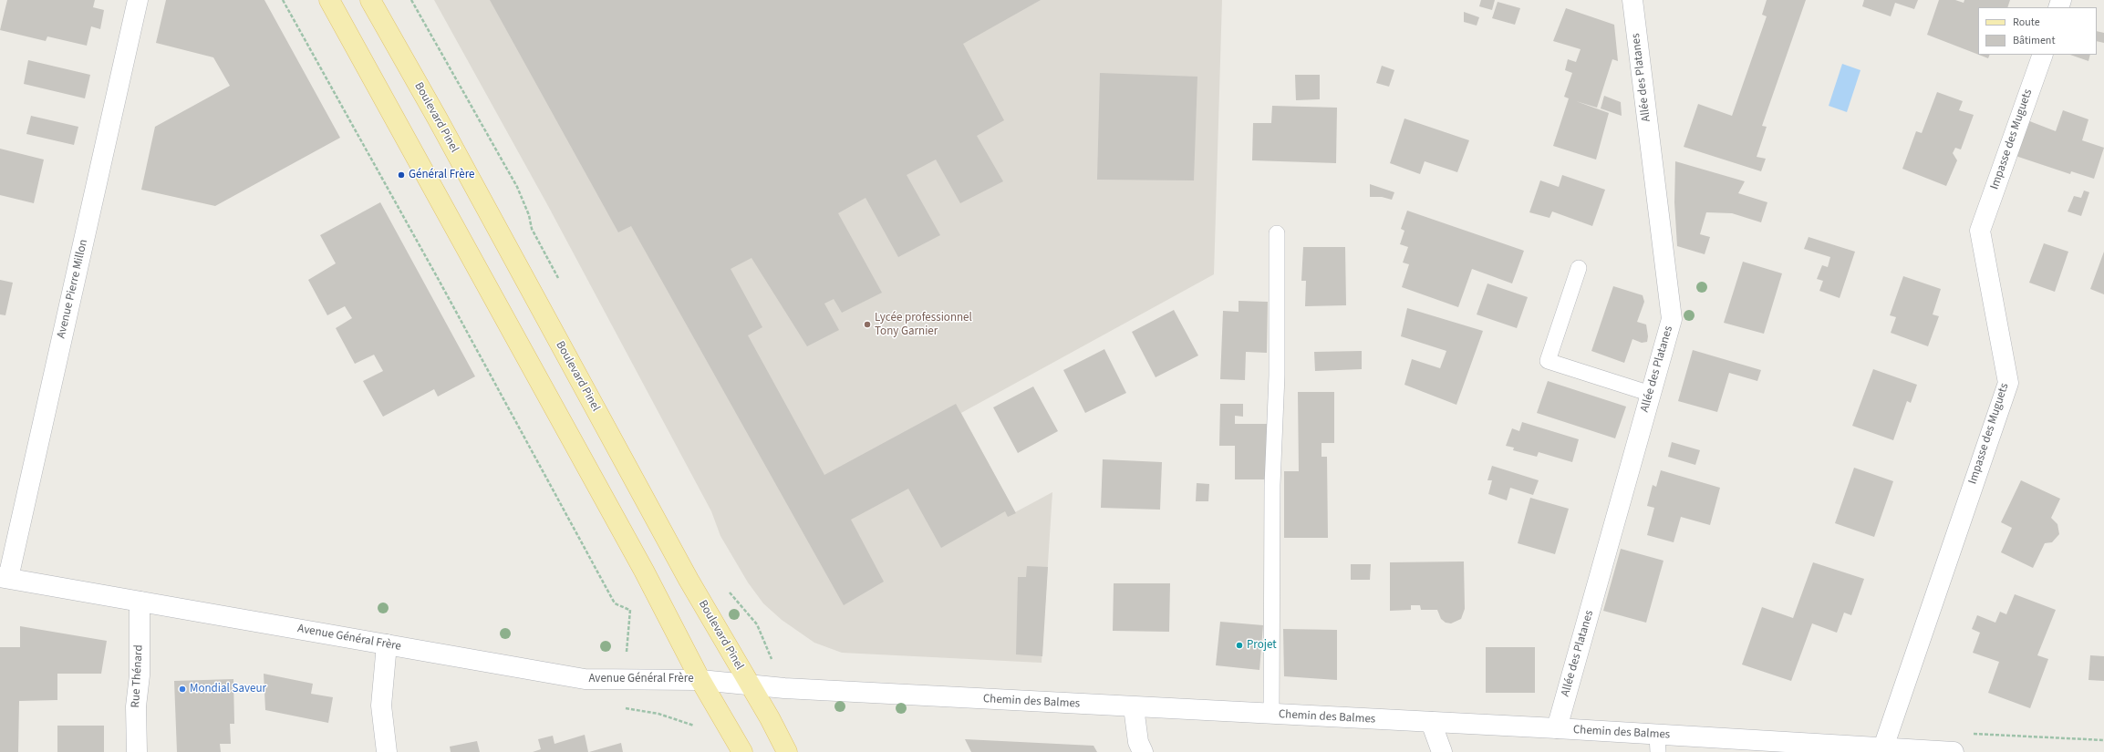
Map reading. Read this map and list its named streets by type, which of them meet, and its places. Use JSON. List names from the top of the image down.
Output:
{
  "streets": {
    "main road": ["Boulevard Pinel"],
    "street": [
      "Allée des Platanes",
      "Impasse des Muguets",
      "Avenue Pierre Millon",
      "Avenue Général Frère",
      "Rue Thénard",
      "Chemin des Balmes"
    ]
  },
  "crossings": [
    ["Allée des Platanes", "Chemin des Balmes"],
    ["Boulevard Pinel", "Chemin des Balmes"],
    ["Impasse des Muguets", "Chemin des Balmes"],
    ["Avenue Pierre Millon", "Avenue Général Frère"],
    ["Avenue Général Frère", "Rue Thénard"],
    ["Avenue Général Frère", "Chemin des Balmes"]
  ],
  "places": [
    "Général Frère",
    "Lycée professionnel Tony Garnier",
    "Projet",
    "Mondial Saveur"
  ],
  "legend": ["Route", "Bâtiment"]
}
